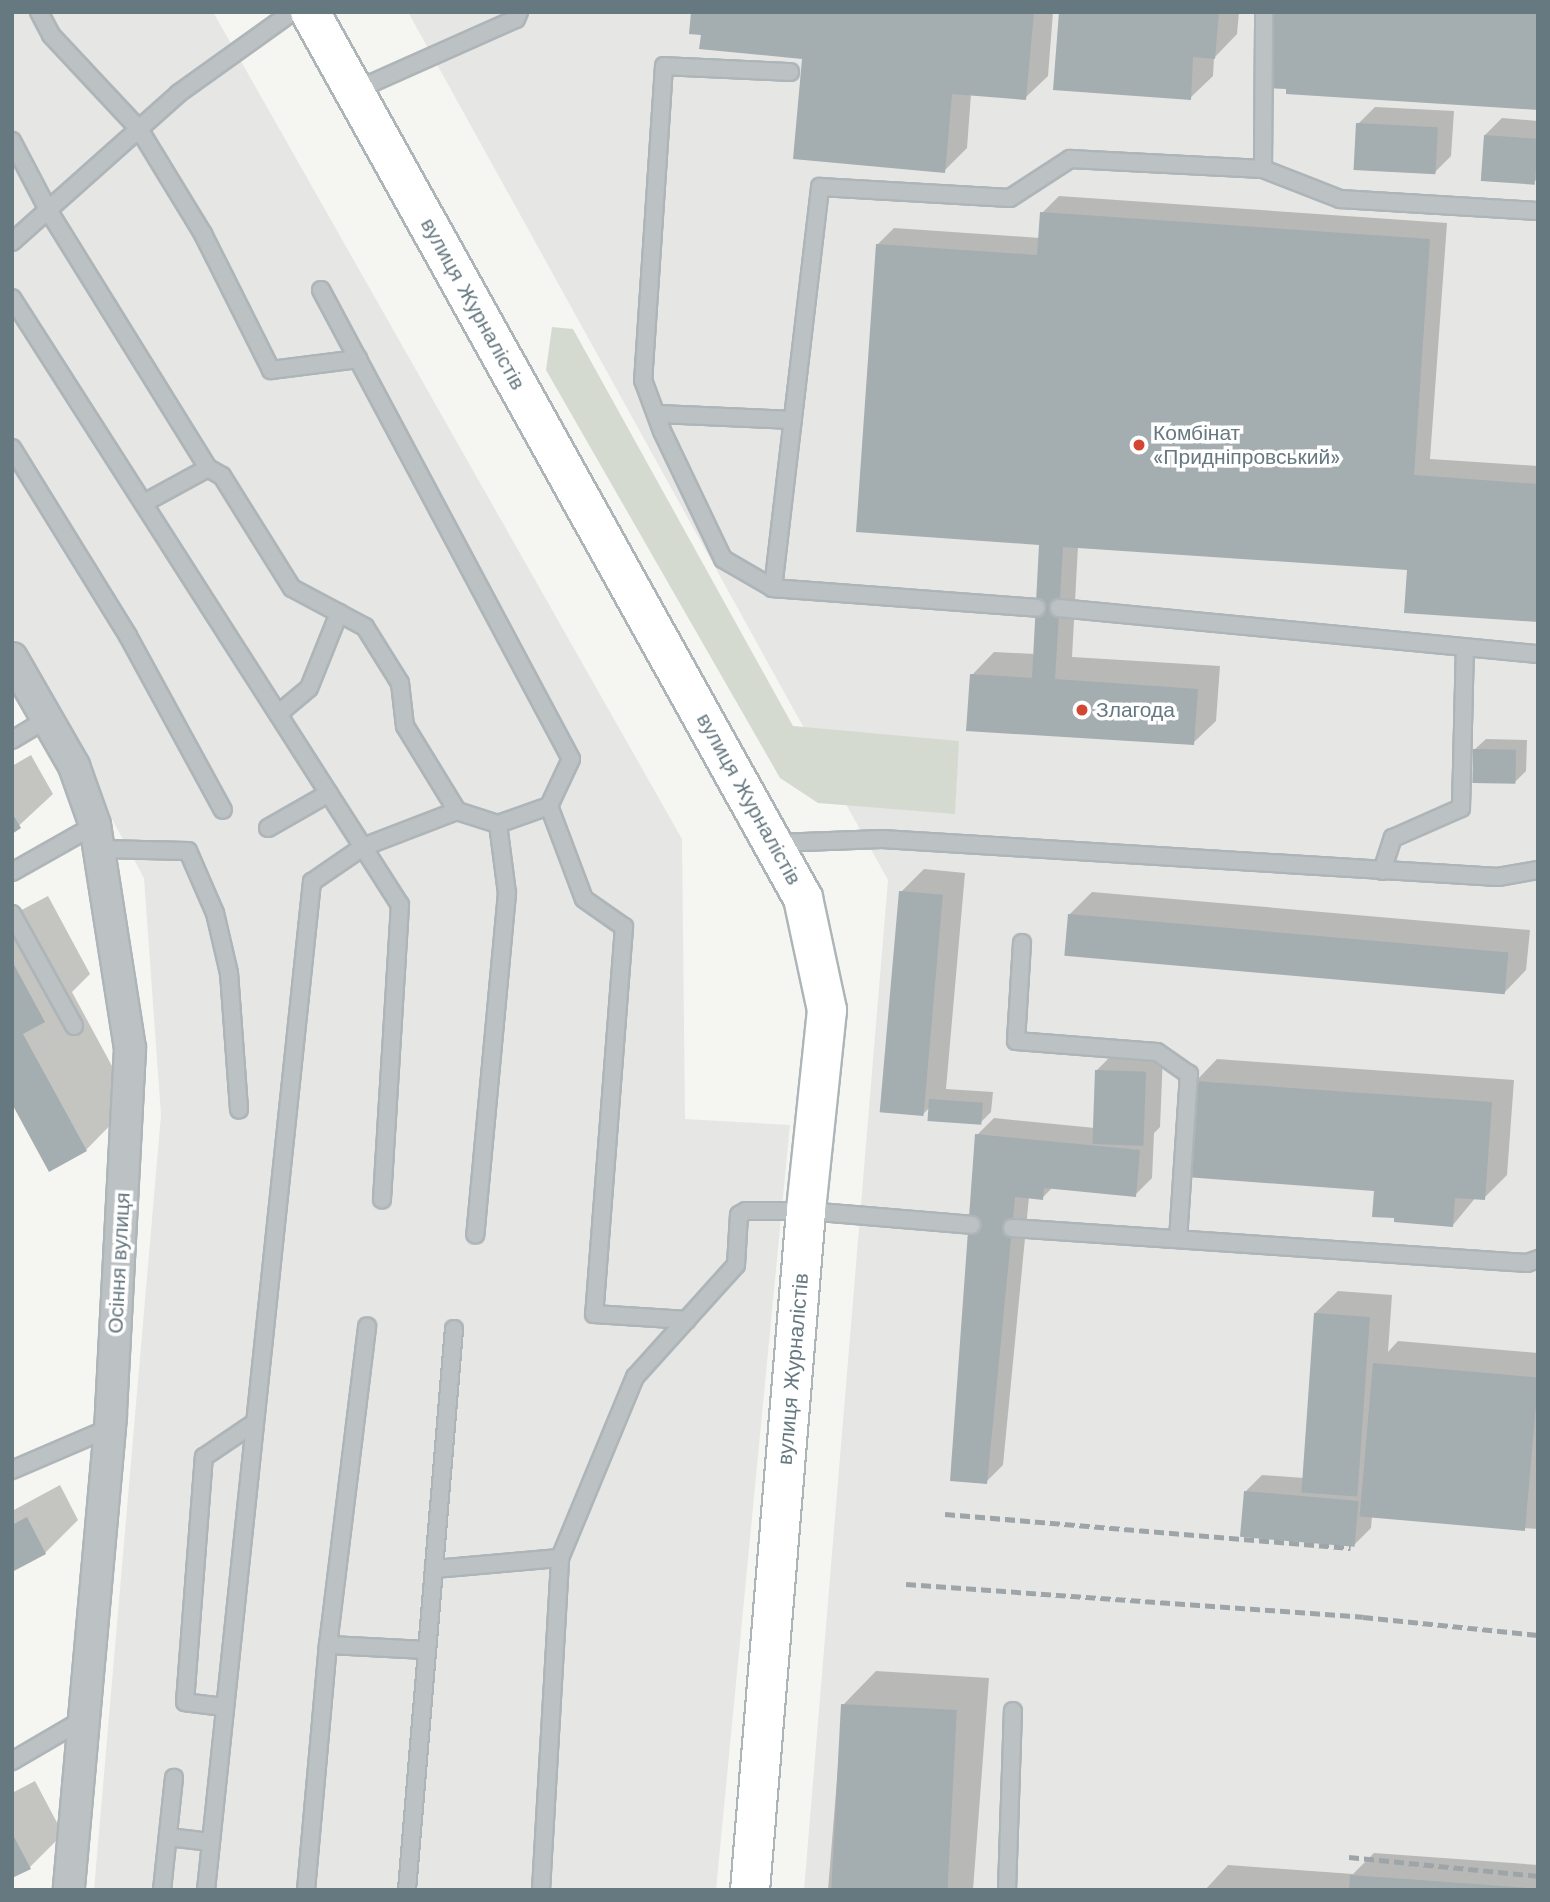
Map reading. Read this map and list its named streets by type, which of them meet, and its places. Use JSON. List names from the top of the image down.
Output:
{
  "streets": {
    "street": ["вулиця Журналістів", "Осіння вулиця"]
  },
  "places": ["Комбінат «Придніпровський»", "Злагода"]
}
